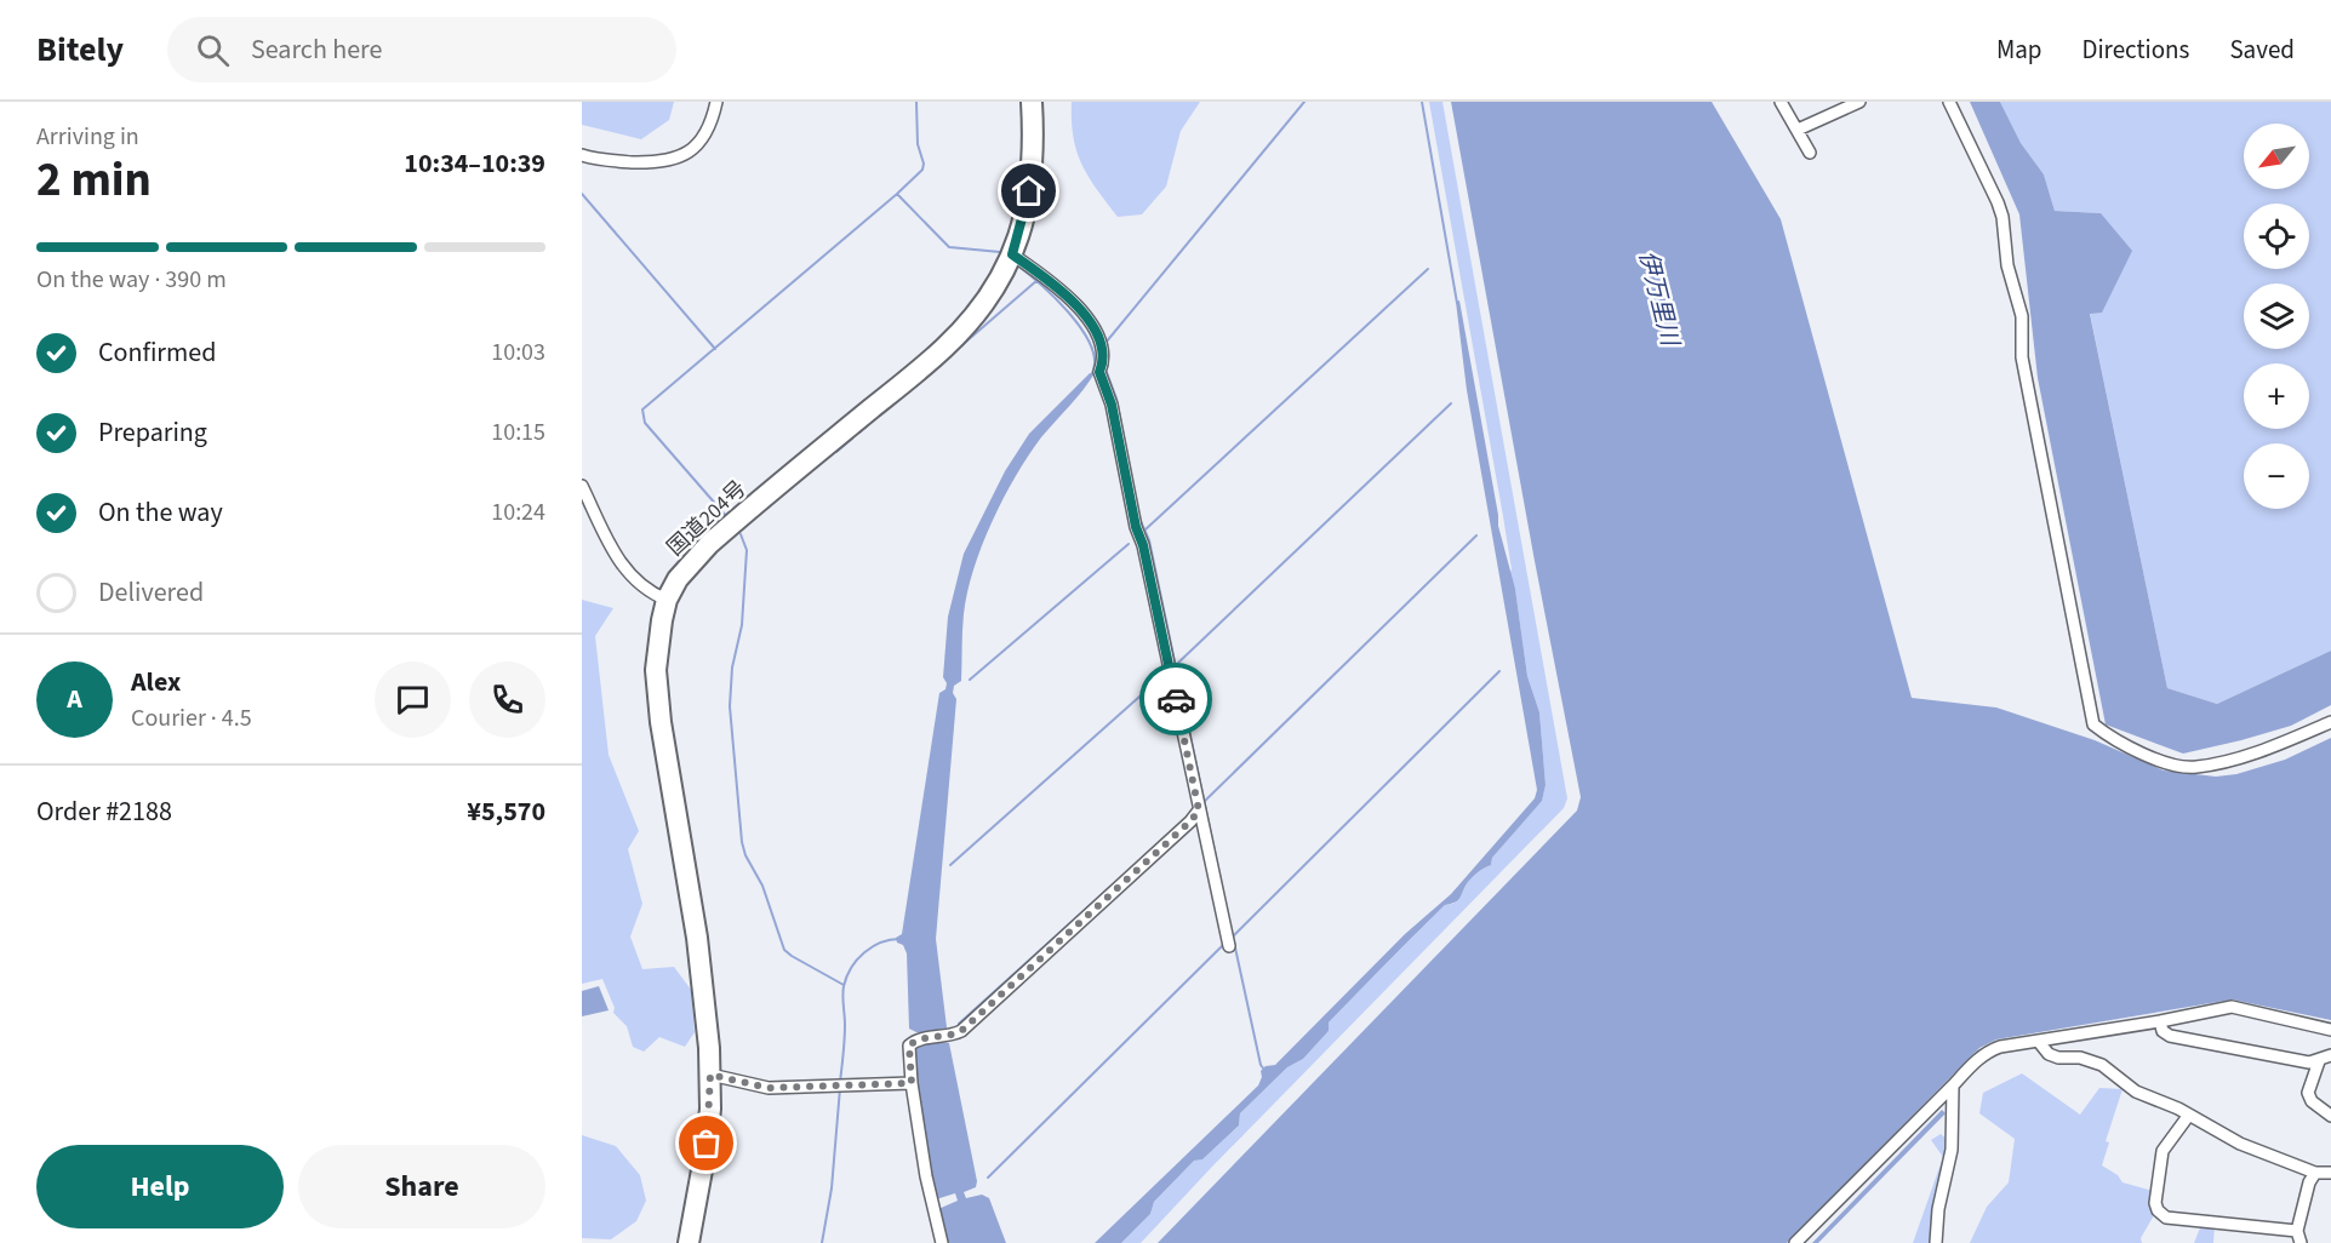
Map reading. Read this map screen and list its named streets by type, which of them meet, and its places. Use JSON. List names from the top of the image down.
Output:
{
  "streets": {
    "highway": ["国道204号"]
  },
  "water": ["伊万里川"],
  "north": "bottom left",
  "page": {
    "header": "Bitely",
    "search": "Search here",
    "nav": ["Map", "Directions", "Saved"],
    "heading": ["2 min", "Arriving in", "10:34–10:39"],
    "panel": [
      "Alex",
      "Courier · 4.5",
      "Order #2188",
      "¥5,570"
    ],
    "map_buttons": ["+", "−"],
    "bar": "On the way · 390 m",
    "list": [
      ["Confirmed", "10:03"],
      ["Preparing", "10:15"],
      ["On the way", "10:24"],
      "Delivered"
    ],
    "round": "A",
    "buttons": ["Help", "Share"]
  }
}
